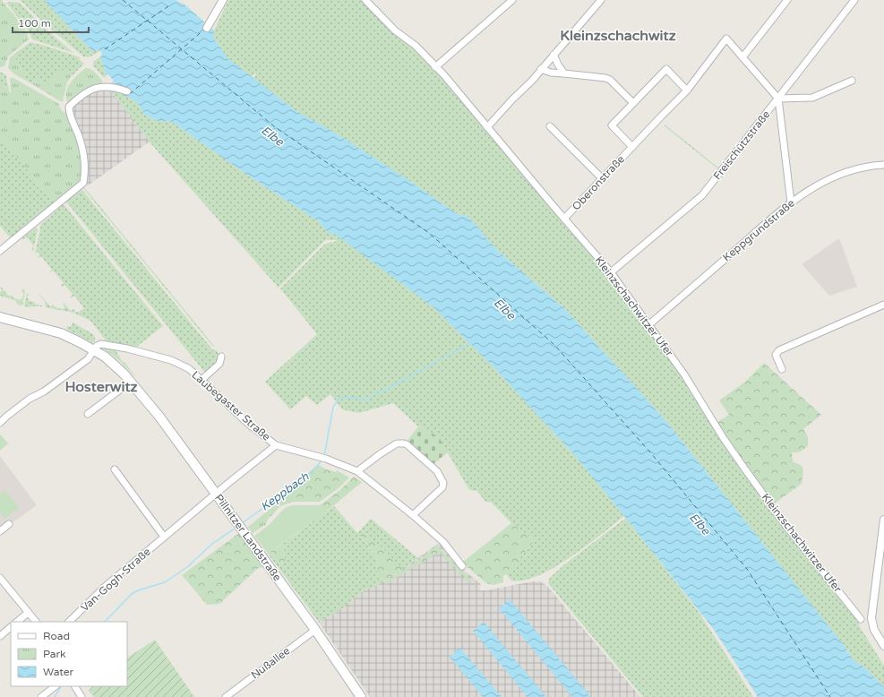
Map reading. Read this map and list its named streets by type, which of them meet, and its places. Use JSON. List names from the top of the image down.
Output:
{
  "streets": {
    "main road": ["Pillnitzer Landstraße"],
    "street": [
      "Freischützstraße",
      "Oberonstraße",
      "Keppgrundstraße",
      "Kleinzschachwitzer Ufer",
      "Laubegaster Straße",
      "Van-Gogh-Straße",
      "Nußallee"
    ]
  },
  "crossings": [
    ["Freischützstraße", "Kleinzschachwitzer Ufer"],
    ["Oberonstraße", "Kleinzschachwitzer Ufer"],
    ["Keppgrundstraße", "Kleinzschachwitzer Ufer"],
    ["Laubegaster Straße", "Pillnitzer Landstraße"],
    ["Laubegaster Straße", "Van-Gogh-Straße"],
    ["Pillnitzer Landstraße", "Van-Gogh-Straße"],
    ["Pillnitzer Landstraße", "Nußallee"]
  ],
  "districts": ["Kleinzschachwitz", "Hosterwitz"],
  "water": ["Elbe", "Keppbach"],
  "legend": ["Road", "Park", "Water"],
  "scale_bar": "100 m"
}
